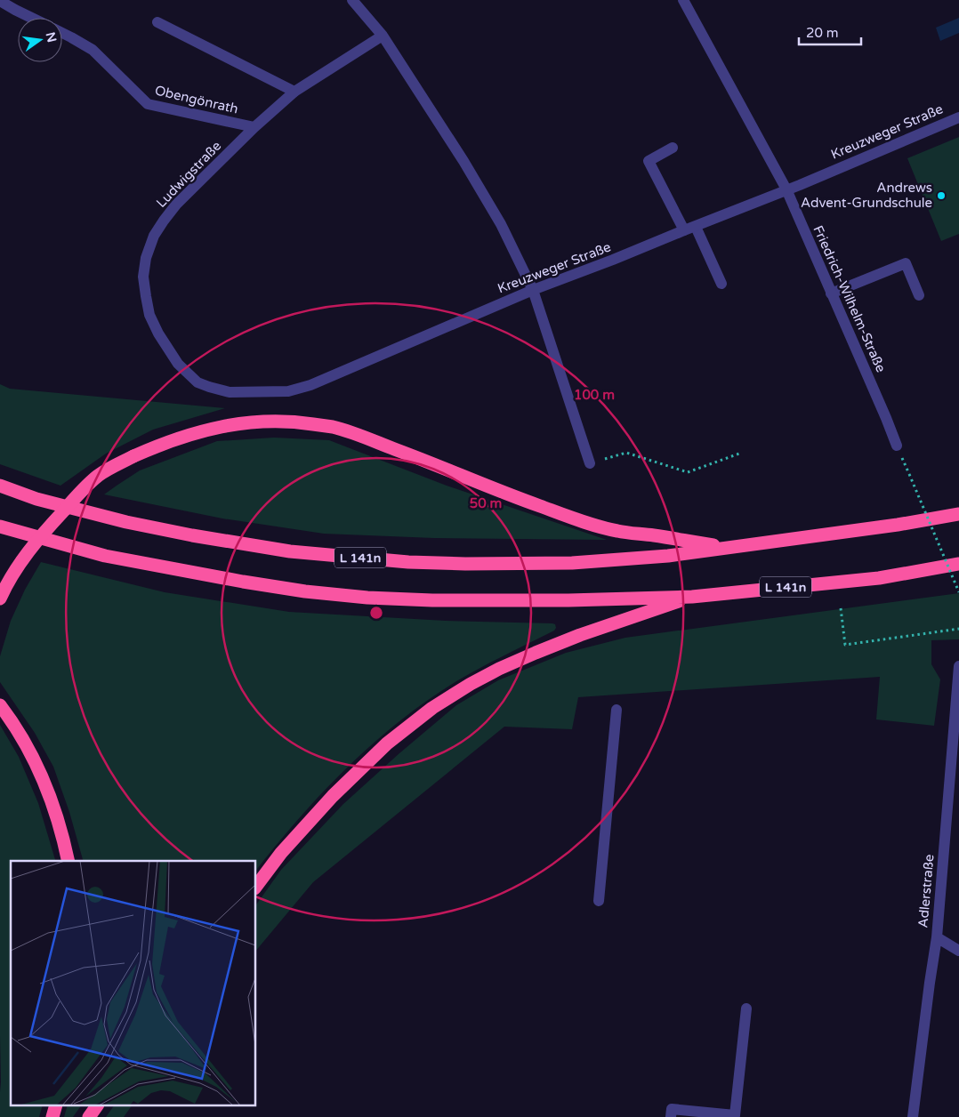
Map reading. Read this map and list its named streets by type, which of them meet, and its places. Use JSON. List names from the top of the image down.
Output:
{
  "streets": {
    "highway": ["L 141n"],
    "street": [
      "Obengönrath",
      "Kreuzweger Straße",
      "Ludwigstraße",
      "Friedrich-Wilhelm-Straße",
      "Adlerstraße"
    ]
  },
  "crossings": [
    ["Obengönrath", "Ludwigstraße"],
    ["Kreuzweger Straße", "Ludwigstraße"],
    ["Kreuzweger Straße", "Friedrich-Wilhelm-Straße"]
  ],
  "places": ["Andrews Advent-Grundschule"],
  "scale_bar": "20 m",
  "north": "right",
  "rings": ["100 m", "50 m"]
}
